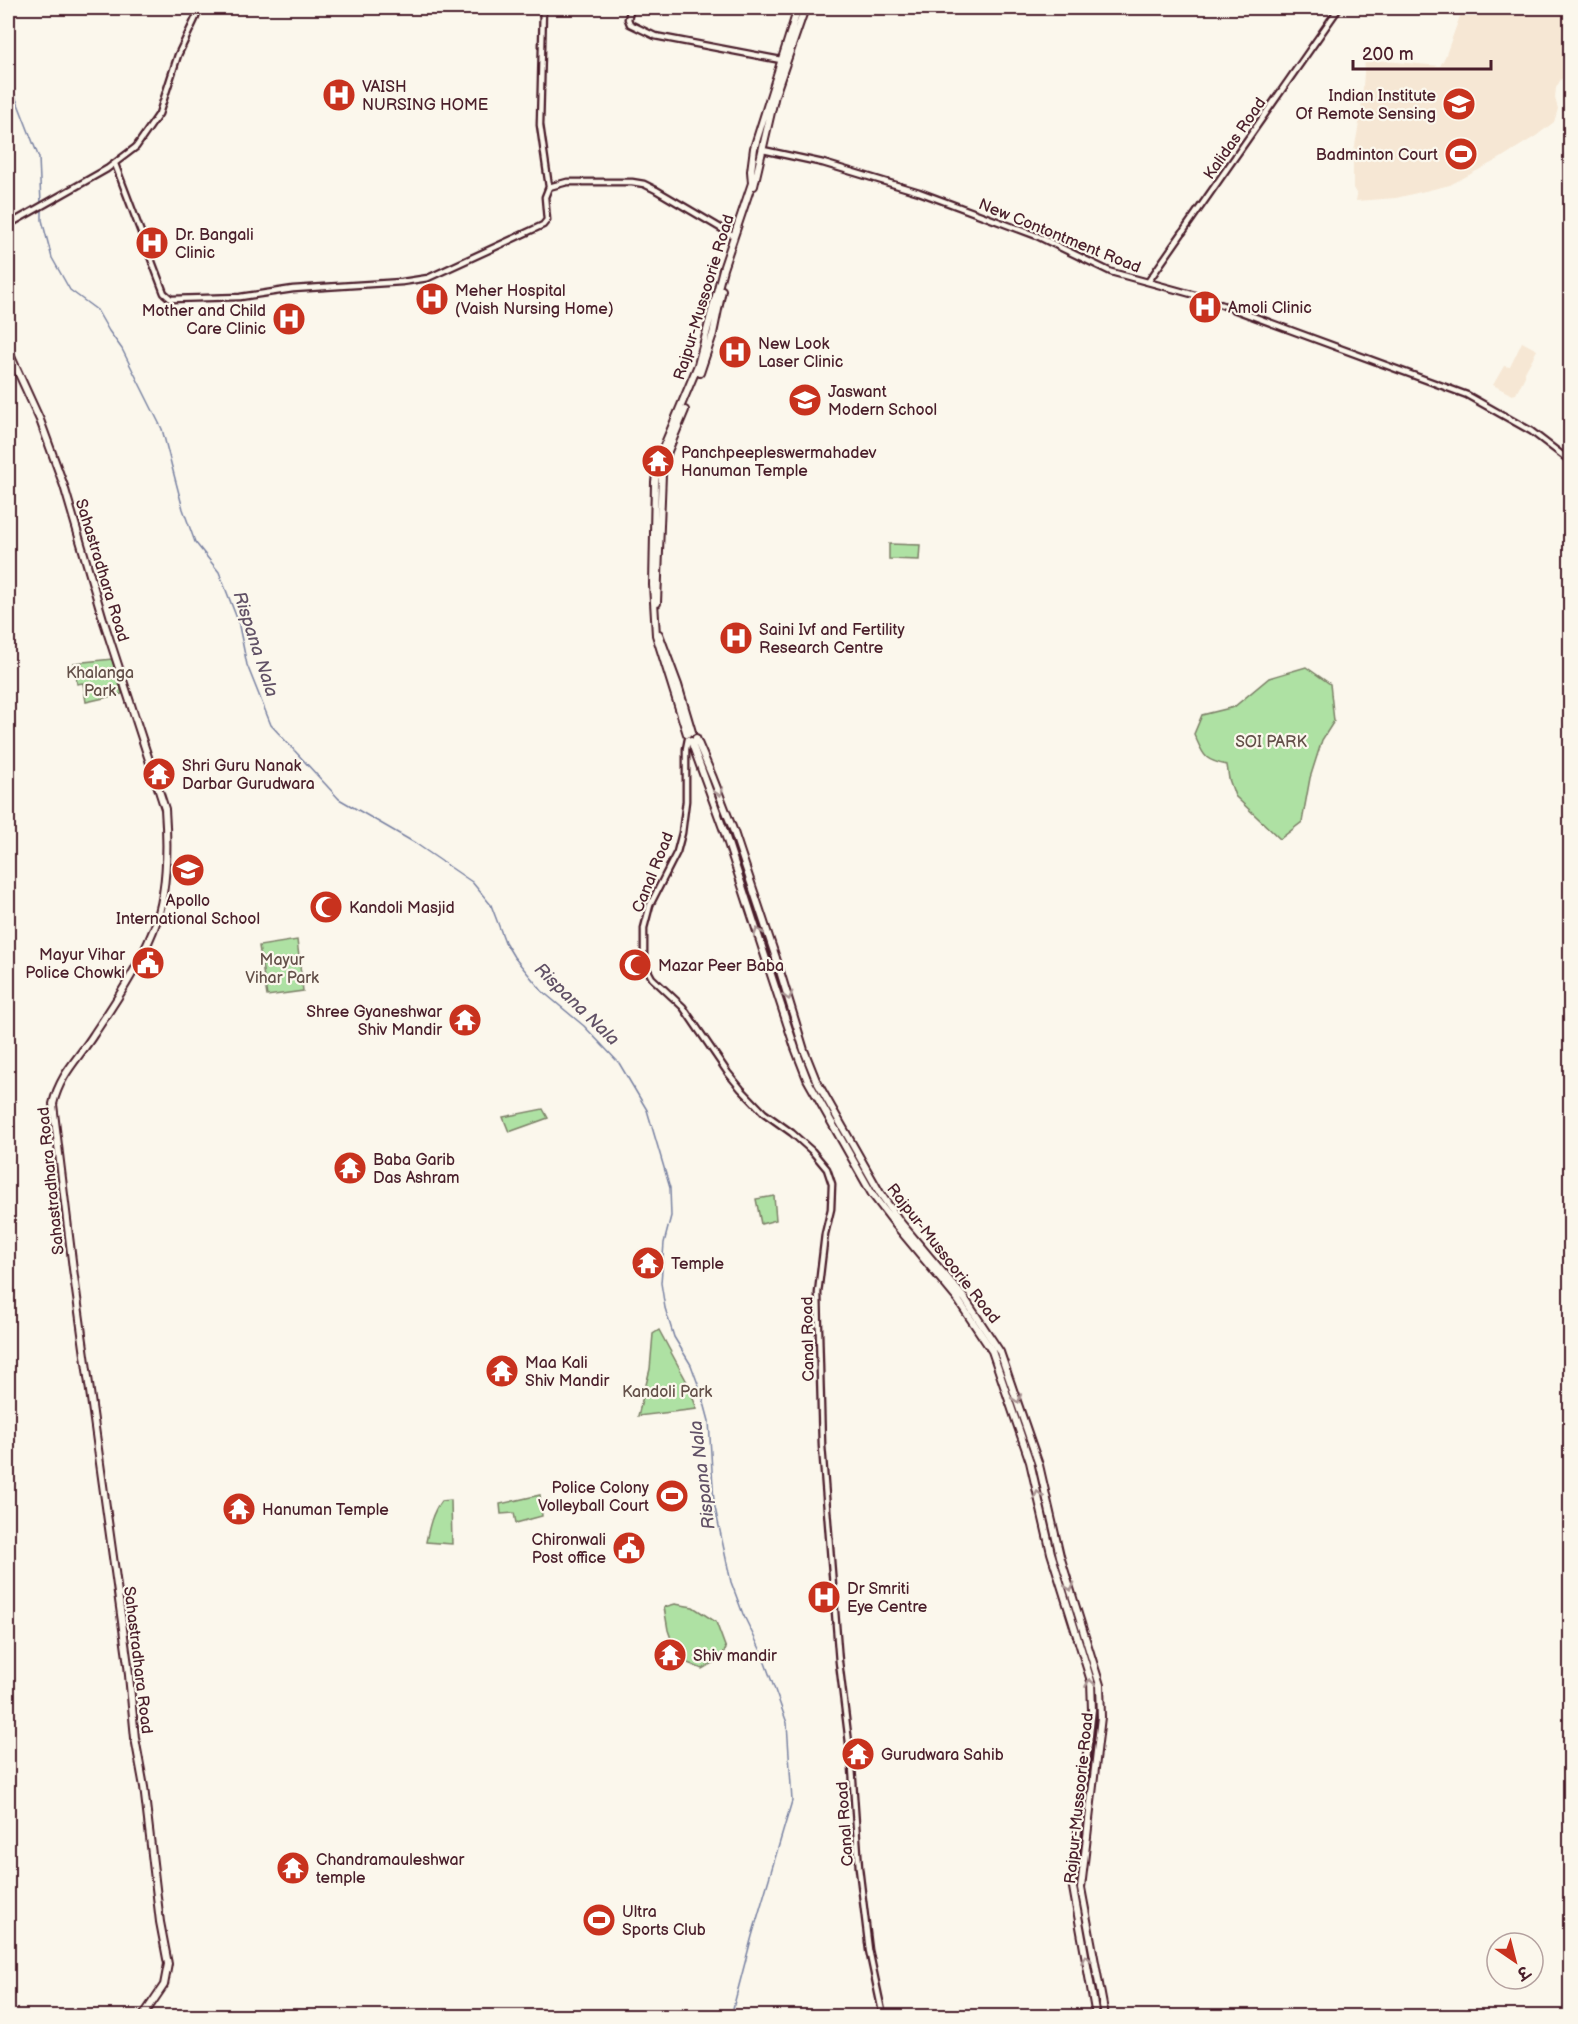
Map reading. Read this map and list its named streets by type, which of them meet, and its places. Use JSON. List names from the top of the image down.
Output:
{
  "streets": {
    "main road": ["Rajpur-Mussoorie Road", "Sahastradhara Road"],
    "street": ["Kalidas Road", "New Contontment Road", "Canal Road"]
  },
  "crossings": [
    ["Kalidas Road", "New Contontment Road"],
    ["New Contontment Road", "Rajpur-Mussoorie Road"],
    ["Rajpur-Mussoorie Road", "Canal Road"]
  ],
  "water": ["Rispana Nala"],
  "parks": [
    "Khalanga Park",
    "SOI PARK",
    "Mayur Vihar Park",
    "Kandoli Park"
  ],
  "places": {
    "hospital": [
      "VAISH NURSING HOME",
      "Dr. Bangali Clinic",
      "Meher Hospital (Vaish Nursing Home)",
      "Amoli Clinic",
      "Mother and Child Care Clinic",
      "New Look Laser Clinic",
      "Saini Ivf and Fertility Research Centre",
      "Dr Smriti Eye Centre"
    ],
    "school or university": ["Indian Institute Of Remote Sensing", "Jaswant Modern School", "Apollo International School"],
    "sports": ["Badminton Court", "Police Colony Volleyball Court", "Ultra Sports Club"],
    "temple": [
      "Panchpeepleswermahadev Hanuman Temple",
      "Shri Guru Nanak Darbar Gurudwara",
      "Shree Gyaneshwar Shiv Mandir",
      "Baba Garib Das Ashram",
      "Temple",
      "Maa Kali Shiv Mandir",
      "Hanuman Temple",
      "Shiv mandir",
      "Gurudwara Sahib",
      "Chandramauleshwar temple"
    ],
    "mosque": ["Kandoli Masjid", "Mazar Peer Baba"],
    "public building": ["Mayur Vihar Police Chowki", "Chironwali Post office"]
  },
  "scale_bar": "200 m",
  "north": "bottom right"
}
